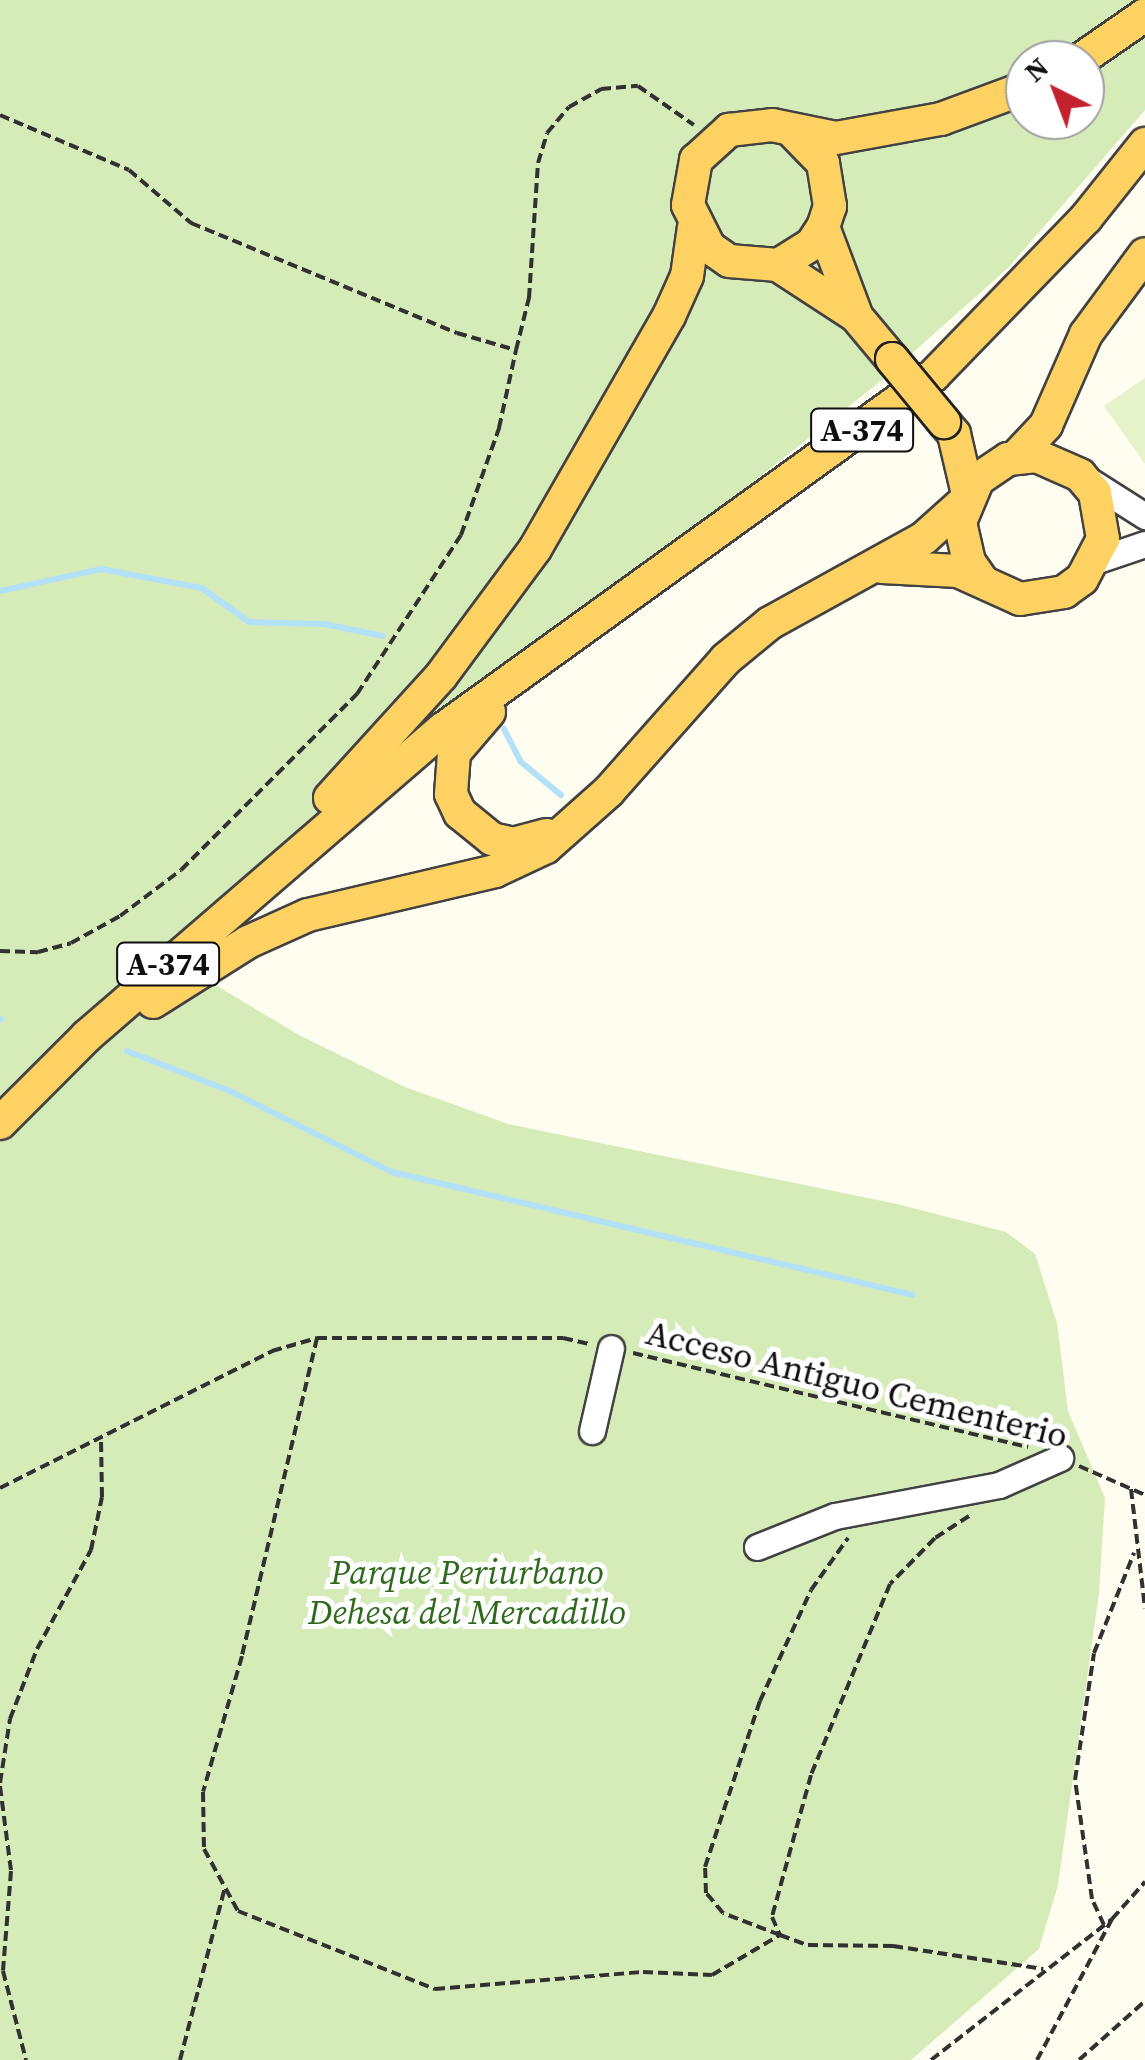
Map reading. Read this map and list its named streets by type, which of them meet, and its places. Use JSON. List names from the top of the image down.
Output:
{
  "streets": {
    "main road": ["A-374"],
    "path": ["Acceso Antiguo Cementerio"]
  },
  "parks": ["Parque Periurbano Dehesa del Mercadillo"],
  "north": "top left"
}
